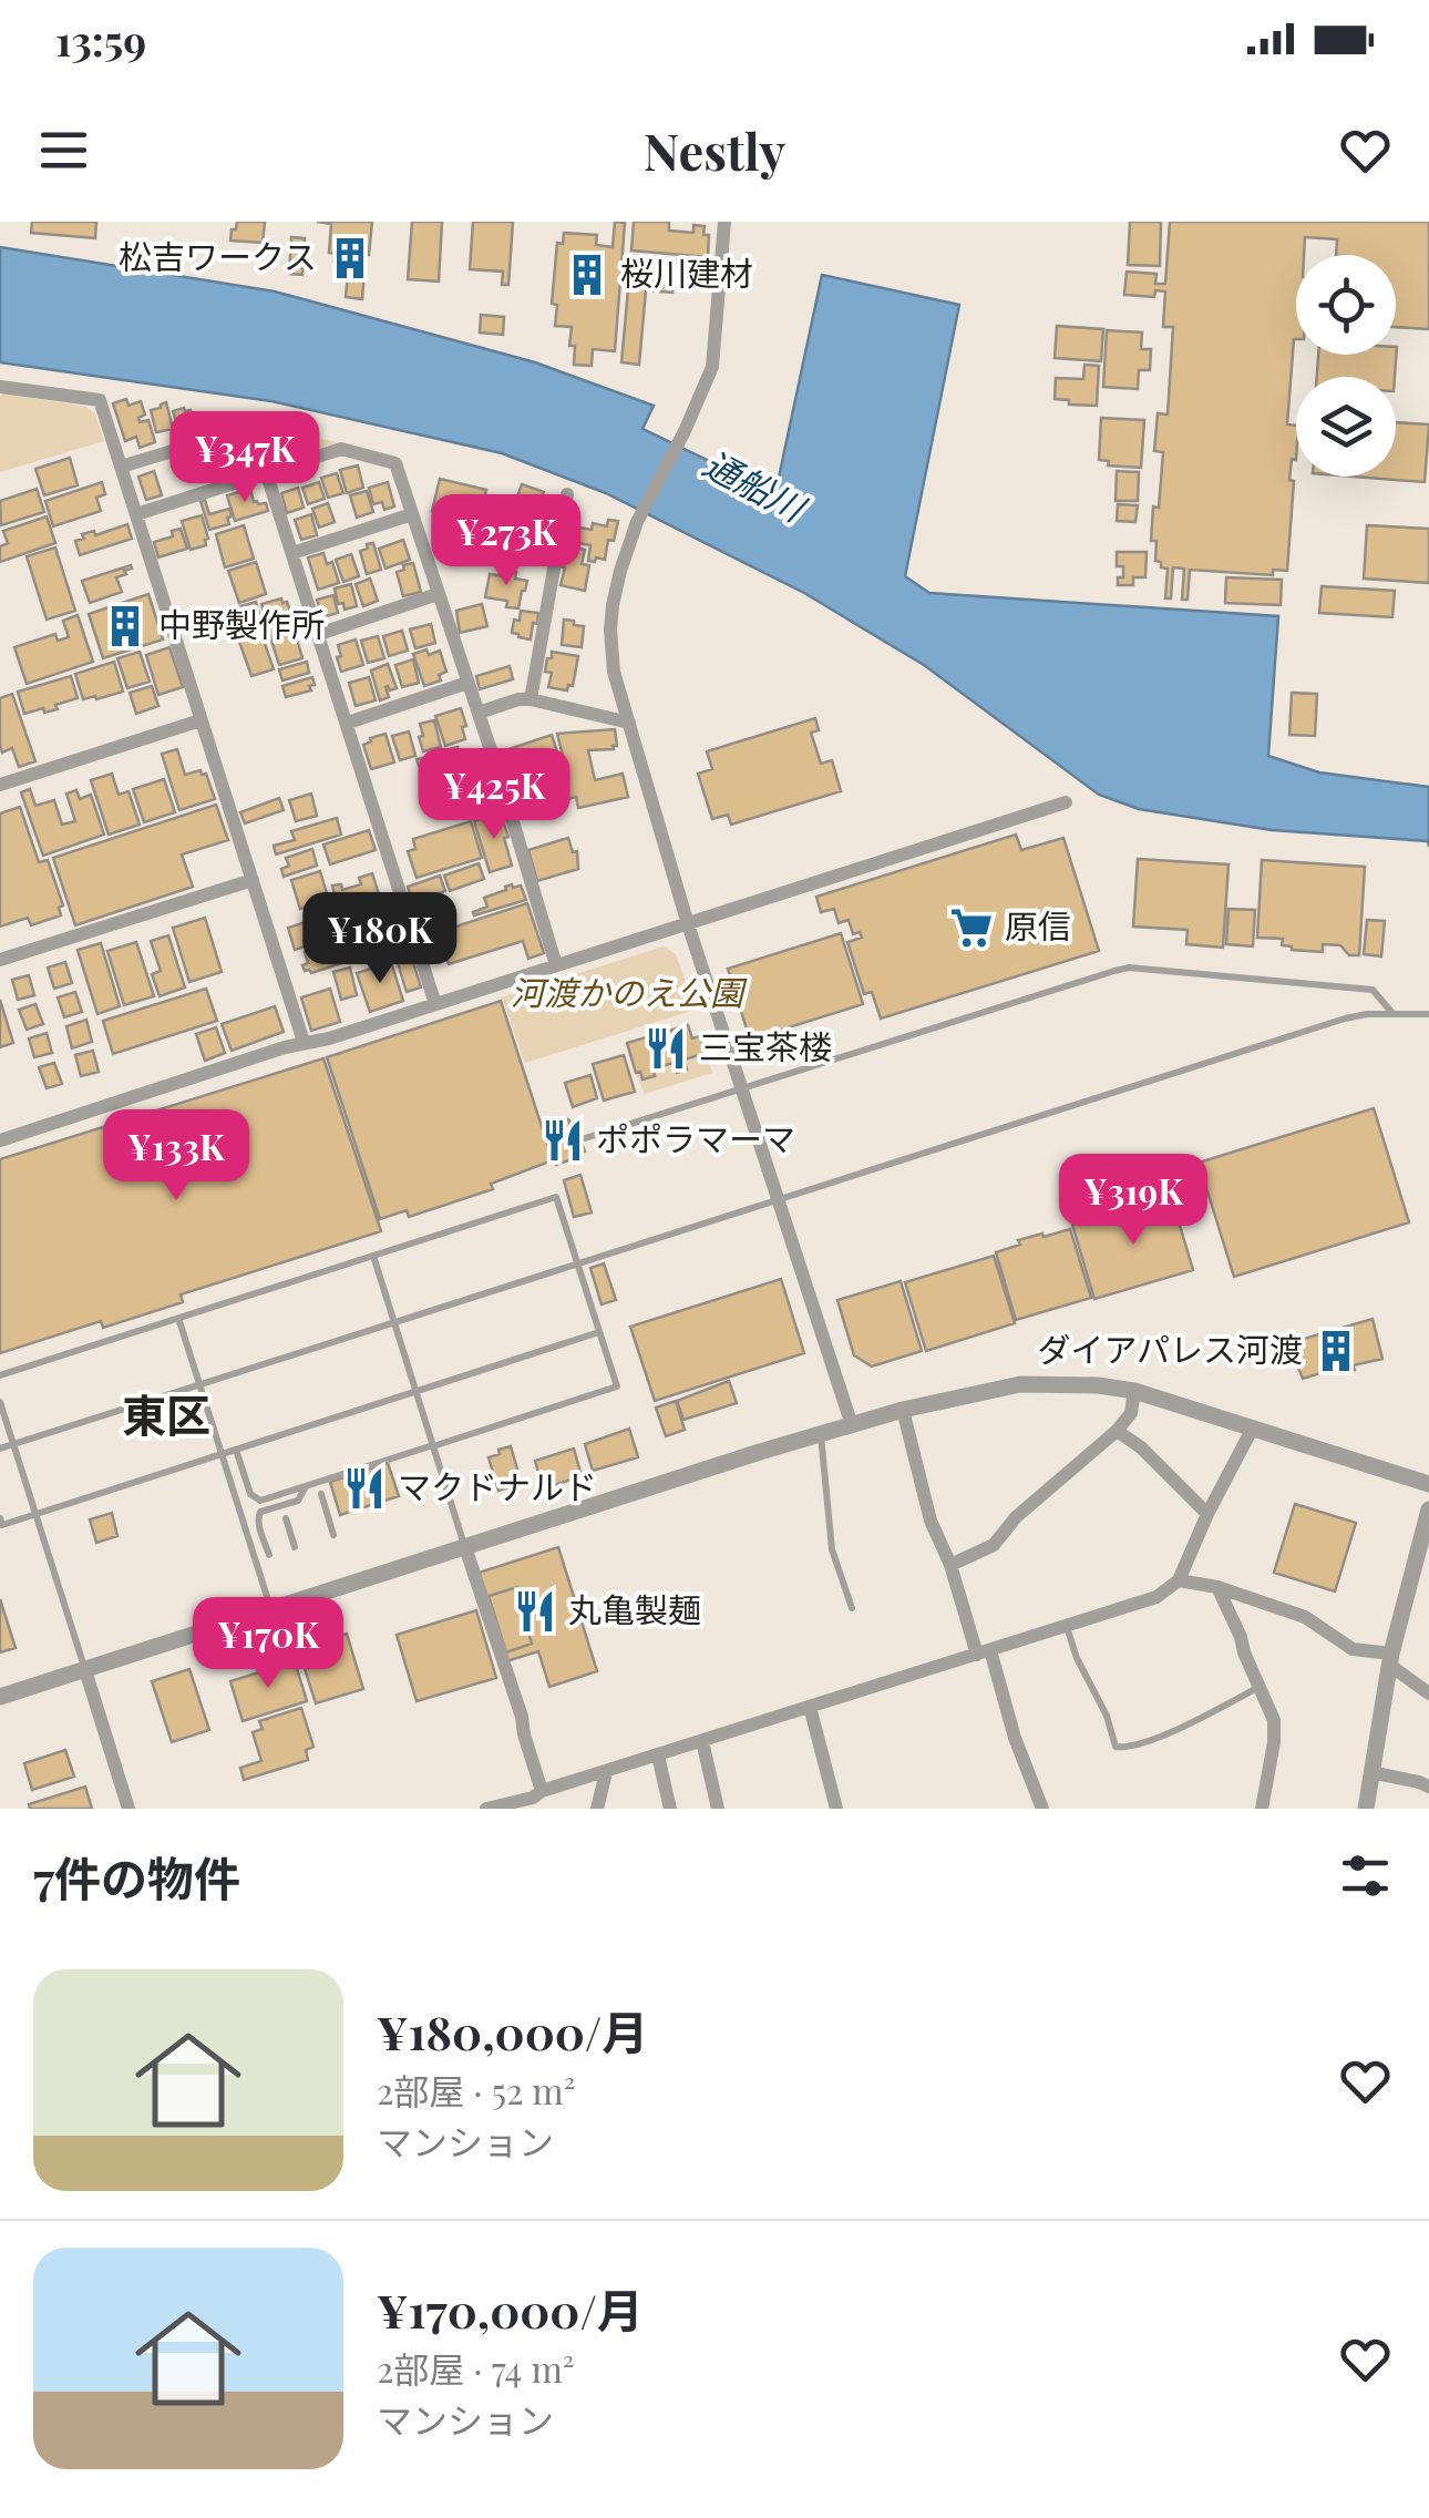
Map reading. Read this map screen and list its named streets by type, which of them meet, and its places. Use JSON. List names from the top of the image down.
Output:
{
  "districts": ["東区"],
  "water": ["通船川"],
  "parks": ["河渡かのえ公園"],
  "places": {
    "building": [
      "松吉ワークス",
      "桜川建材",
      "中野製作所",
      "ダイアパレス河渡"
    ],
    "supermarket": ["原信"],
    "restaurant": [
      "三宝茶楼",
      "ポポラマーマ",
      "マクドナルド",
      "丸亀製麺"
    ]
  },
  "page": {
    "status": "13:59",
    "header": "Nestly",
    "price": [
      "¥347K",
      "¥273K",
      "¥425K",
      "¥180K",
      "¥133K",
      "¥319K",
      "¥170K"
    ],
    "heading": "7件の物件",
    "list": [
      {
        "name": "¥180,000/月",
        "note": "2部屋 · 52 m² · マンション"
      },
      {
        "name": "¥170,000/月",
        "note": "2部屋 · 74 m² · マンション"
      }
    ]
  }
}
